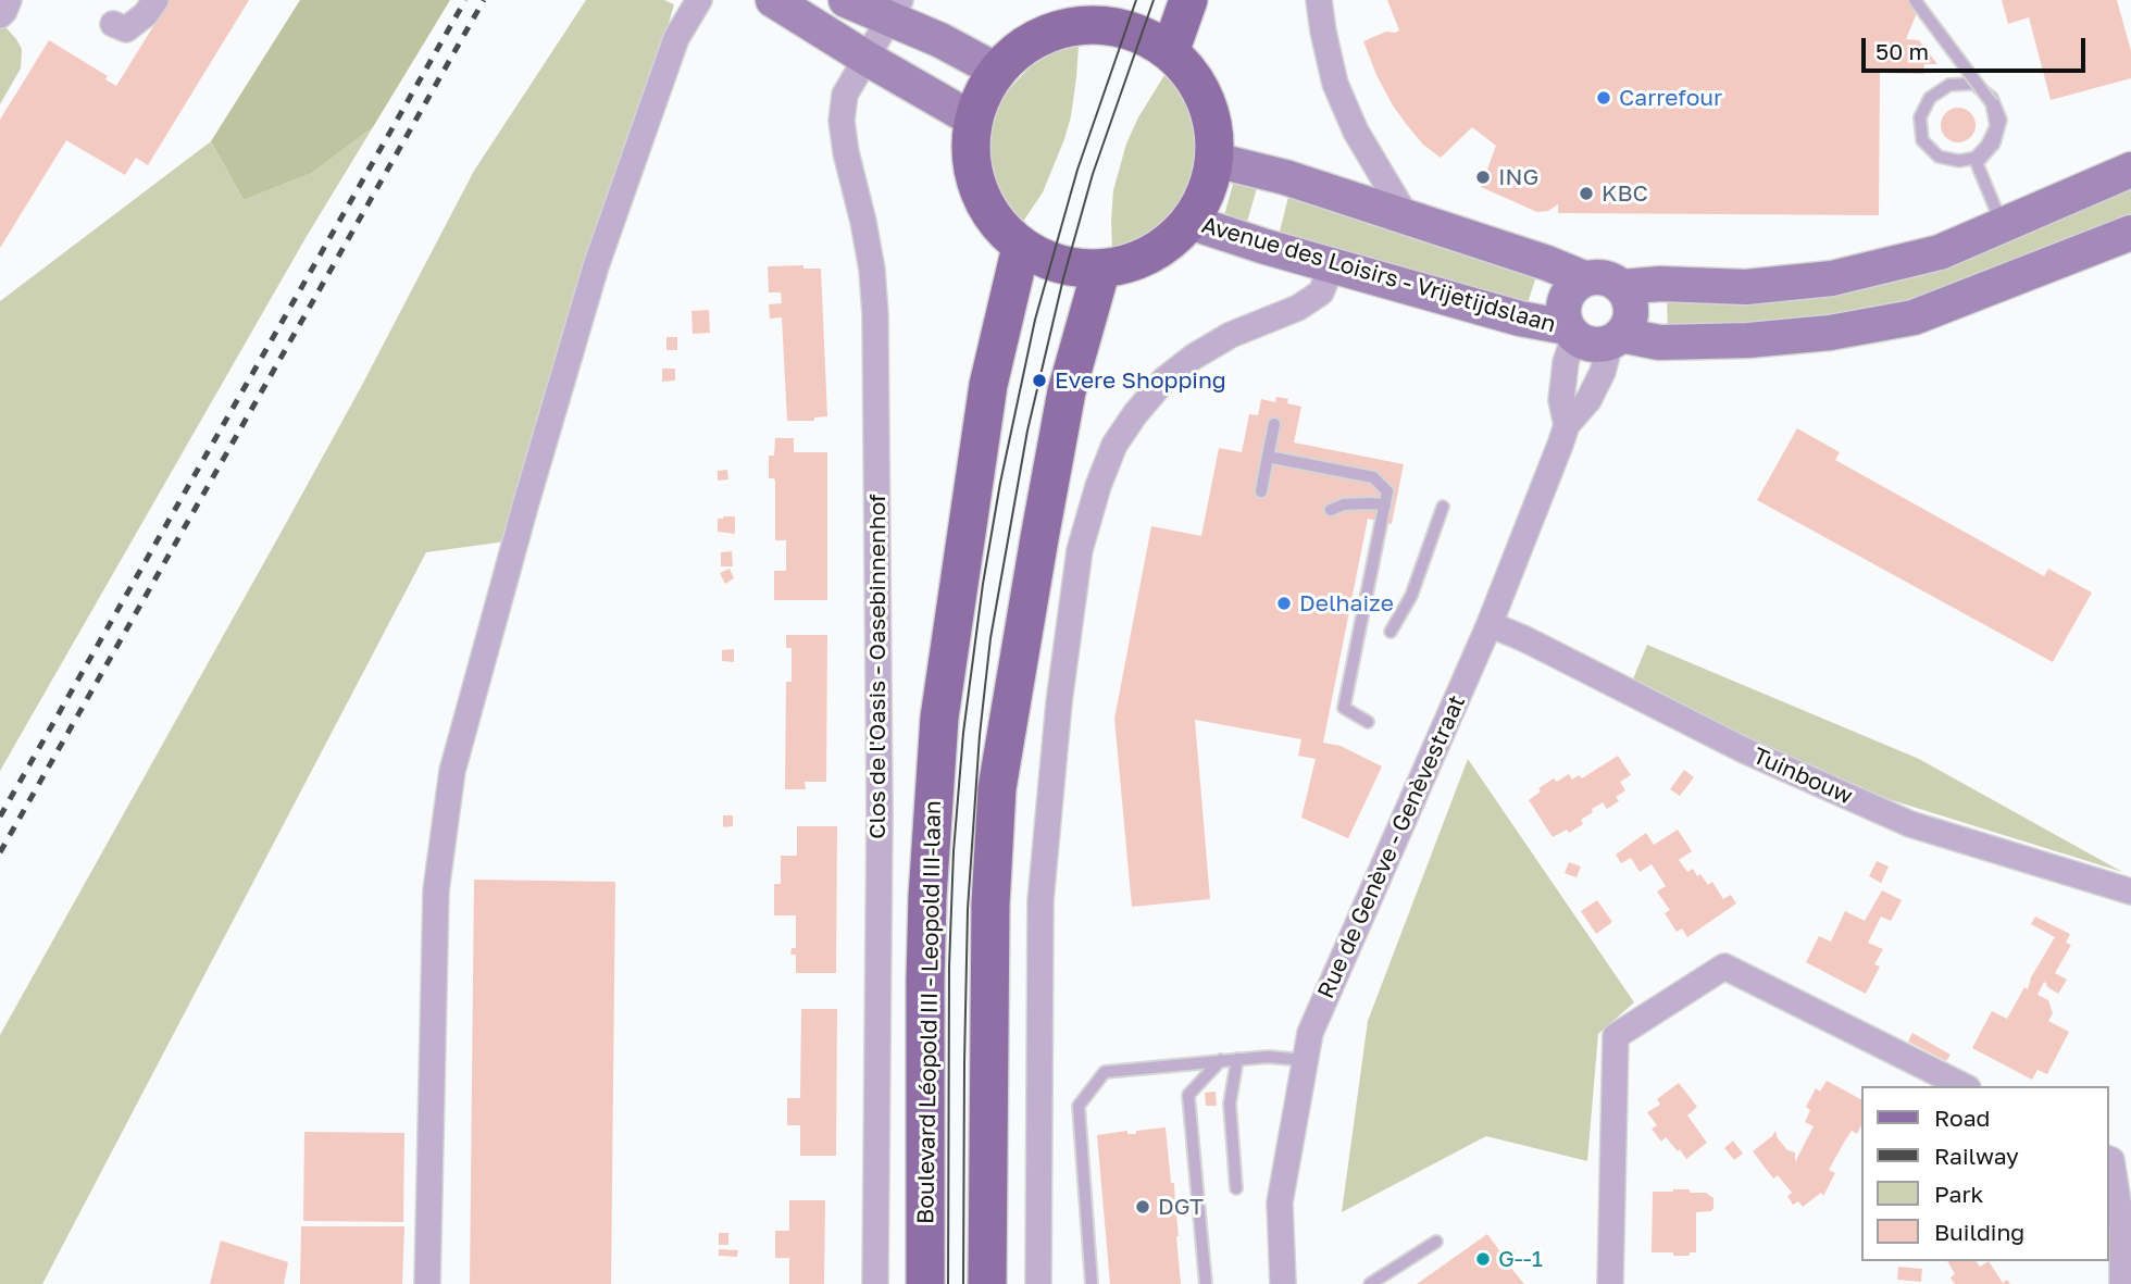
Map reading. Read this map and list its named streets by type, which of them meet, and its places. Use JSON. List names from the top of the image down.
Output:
{
  "streets": {
    "main road": ["Boulevard Léopold III - Leopold III-laan"],
    "street": [
      "Avenue des Loisirs - Vrijetijdslaan",
      "Clos de l'Oasis - Oasebinnenhof",
      "Tuinbouw",
      "Rue de Genève - Genèvestraat"
    ]
  },
  "crossings": [
    ["Avenue des Loisirs - Vrijetijdslaan", "Rue de Genève - Genèvestraat"],
    ["Avenue des Loisirs - Vrijetijdslaan", "Boulevard Léopold III - Leopold III-laan"],
    ["Tuinbouw", "Rue de Genève - Genèvestraat"]
  ],
  "places": [
    "Carrefour",
    "ING",
    "KBC",
    "Evere Shopping",
    "Delhaize",
    "DGT",
    "G--1"
  ],
  "legend": [
    "Road",
    "Railway",
    "Park",
    "Building"
  ],
  "scale_bar": "50 m"
}
